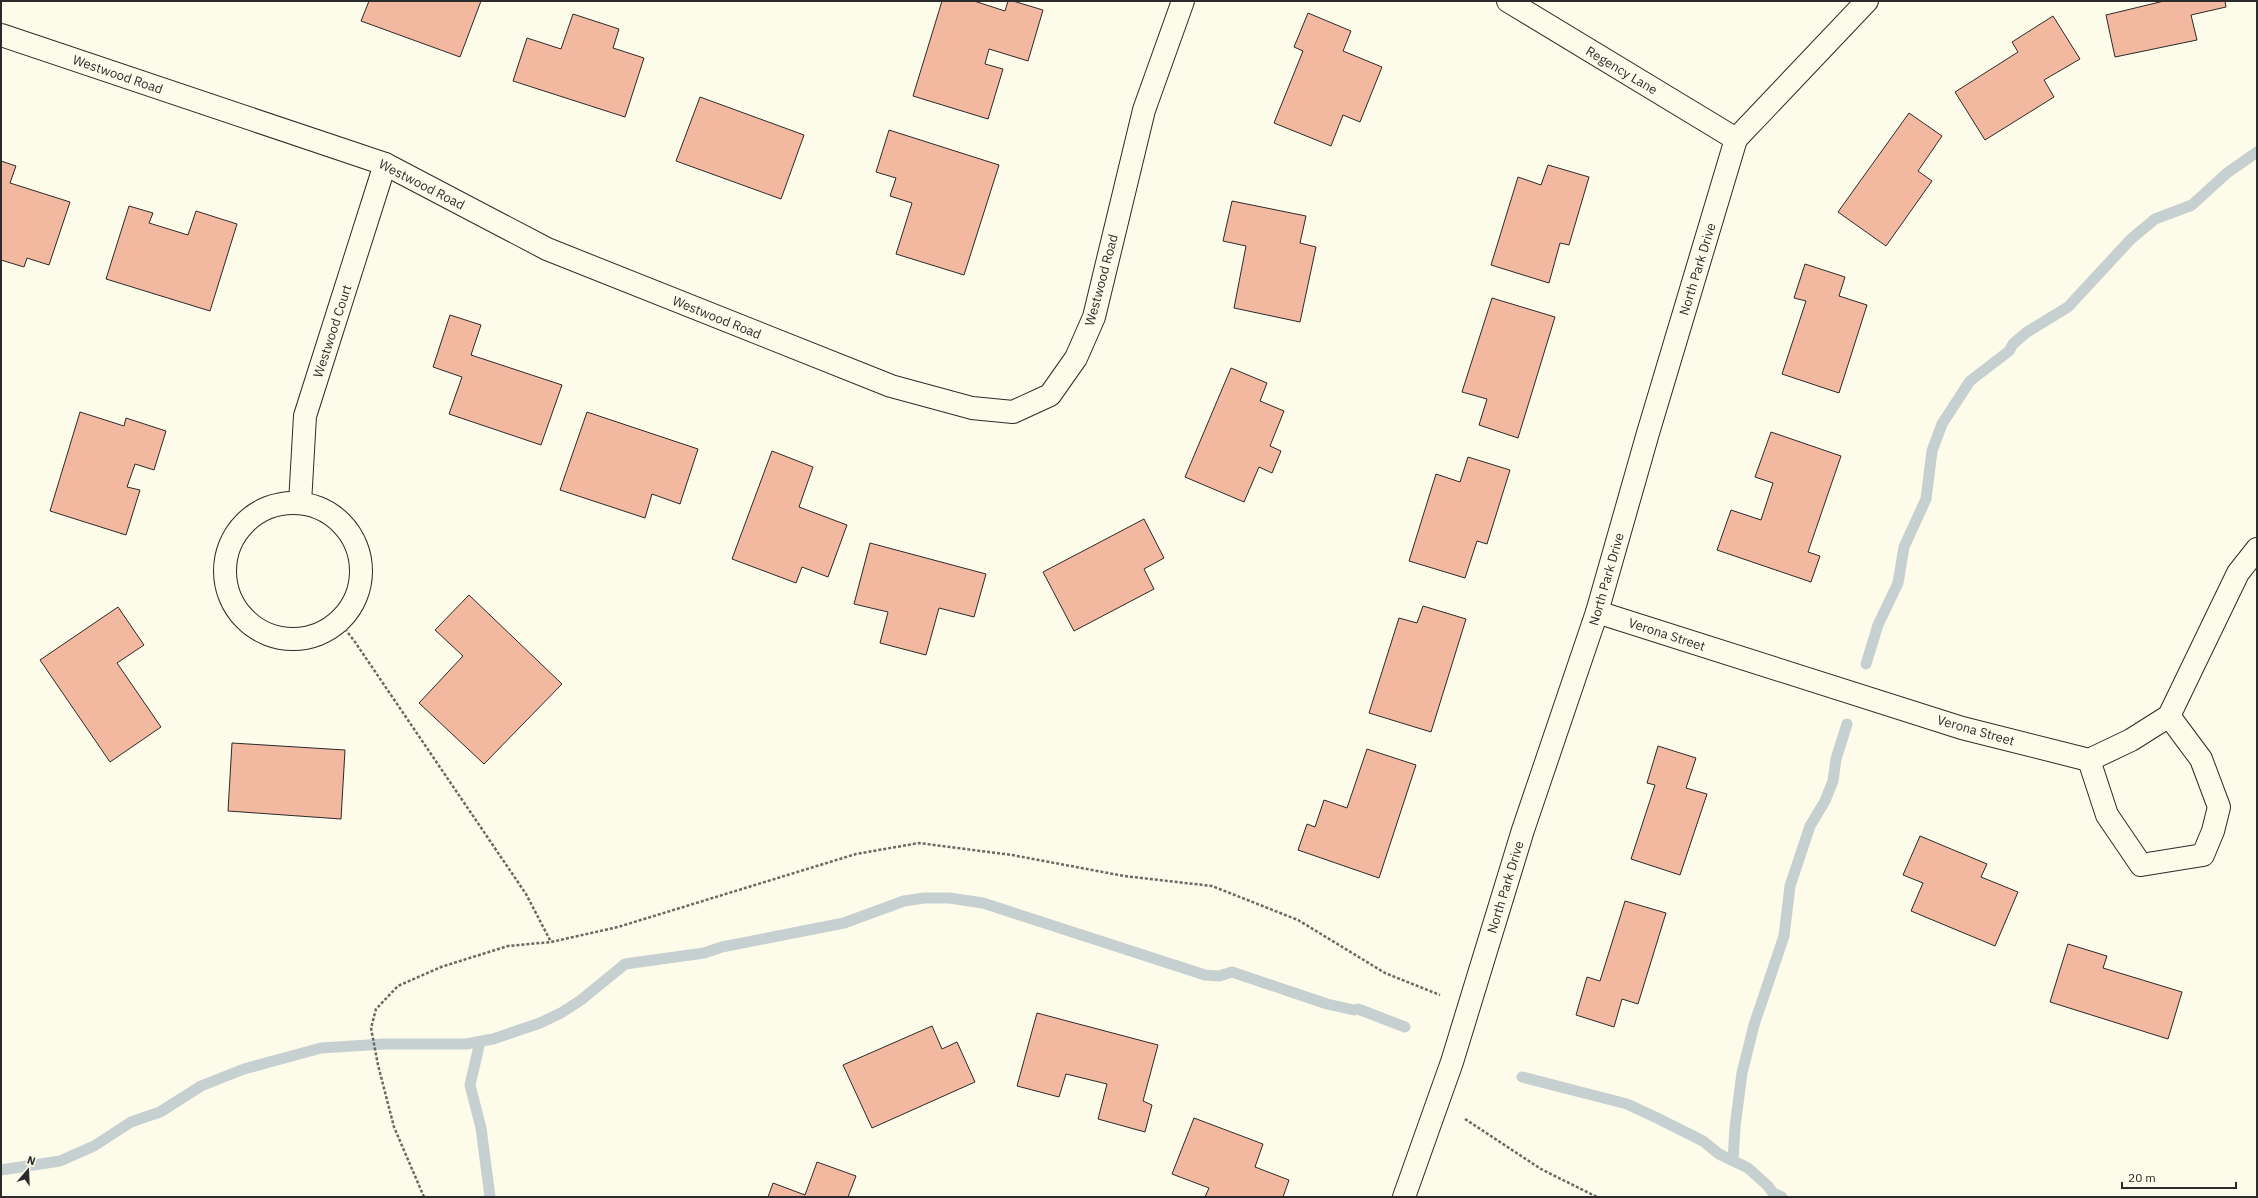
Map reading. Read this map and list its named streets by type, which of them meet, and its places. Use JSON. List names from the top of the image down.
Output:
{
  "streets": {
    "street": [
      "Regency Lane",
      "Westwood Road",
      "North Park Drive",
      "Westwood Court",
      "Verona Street"
    ]
  },
  "crossings": [
    ["Regency Lane", "North Park Drive"],
    ["Westwood Road", "Westwood Court"],
    ["North Park Drive", "Verona Street"]
  ],
  "scale_bar": "20 m",
  "north": "top"
}
